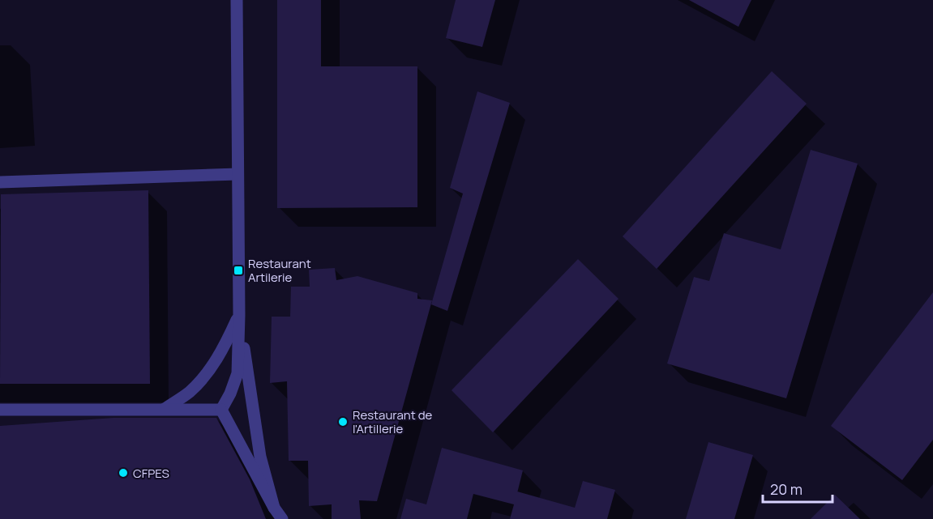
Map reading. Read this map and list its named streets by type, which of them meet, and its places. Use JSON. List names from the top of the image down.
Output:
{
  "places": {
    "transit": ["Restaurant Artilerie"],
    "other": ["Restaurant de l'Artillerie", "CFPES"]
  },
  "scale_bar": "20 m"
}
